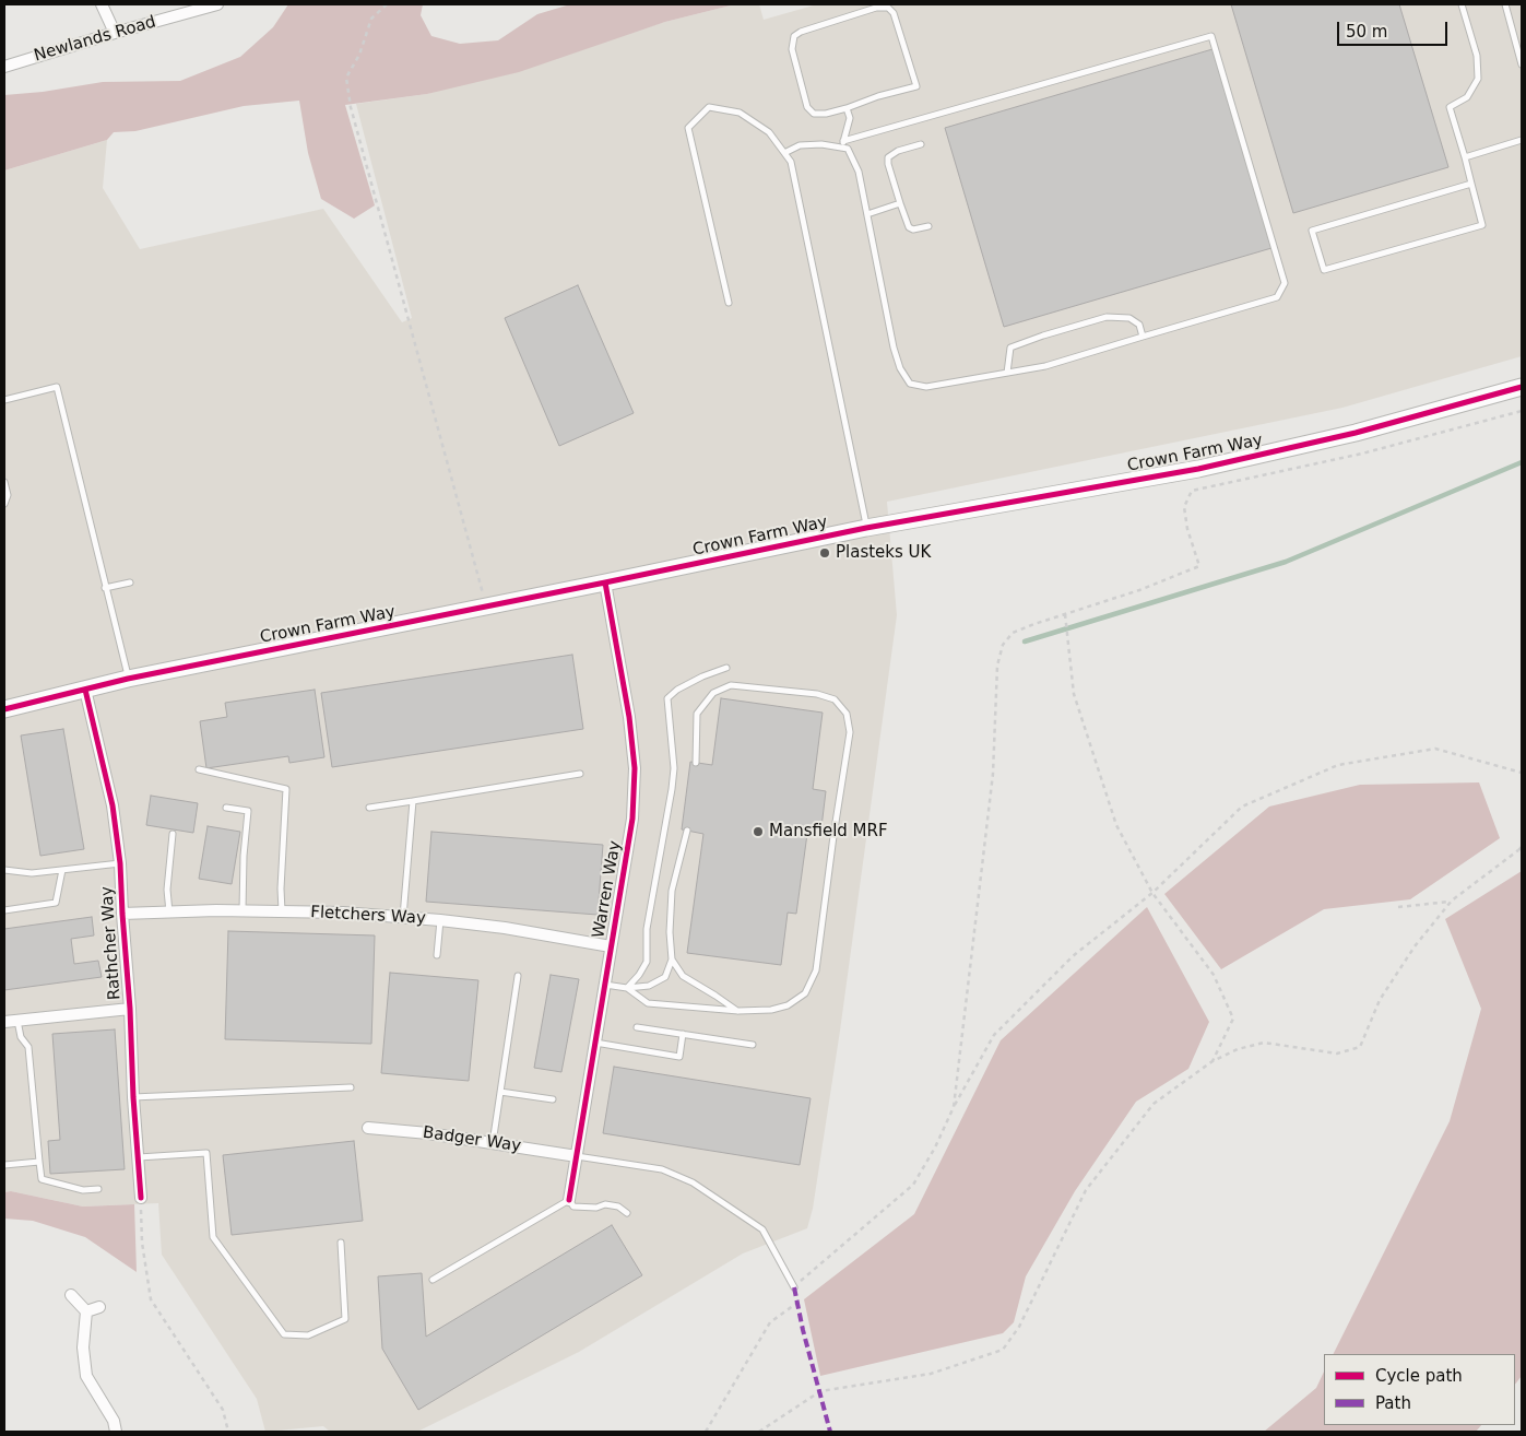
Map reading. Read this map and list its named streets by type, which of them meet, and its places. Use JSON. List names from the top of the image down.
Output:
{
  "streets": {
    "street": [
      "Newlands Road",
      "Crown Farm Way",
      "Warren Way",
      "Fletchers Way",
      "Rathcher Way",
      "Badger Way"
    ]
  },
  "crossings": [
    ["Crown Farm Way", "Warren Way"],
    ["Crown Farm Way", "Rathcher Way"],
    ["Warren Way", "Fletchers Way"],
    ["Warren Way", "Badger Way"],
    ["Fletchers Way", "Rathcher Way"]
  ],
  "places": ["Plasteks UK", "Mansfield MRF"],
  "legend": ["Cycle path", "Path"],
  "scale_bar": "50 m"
}
